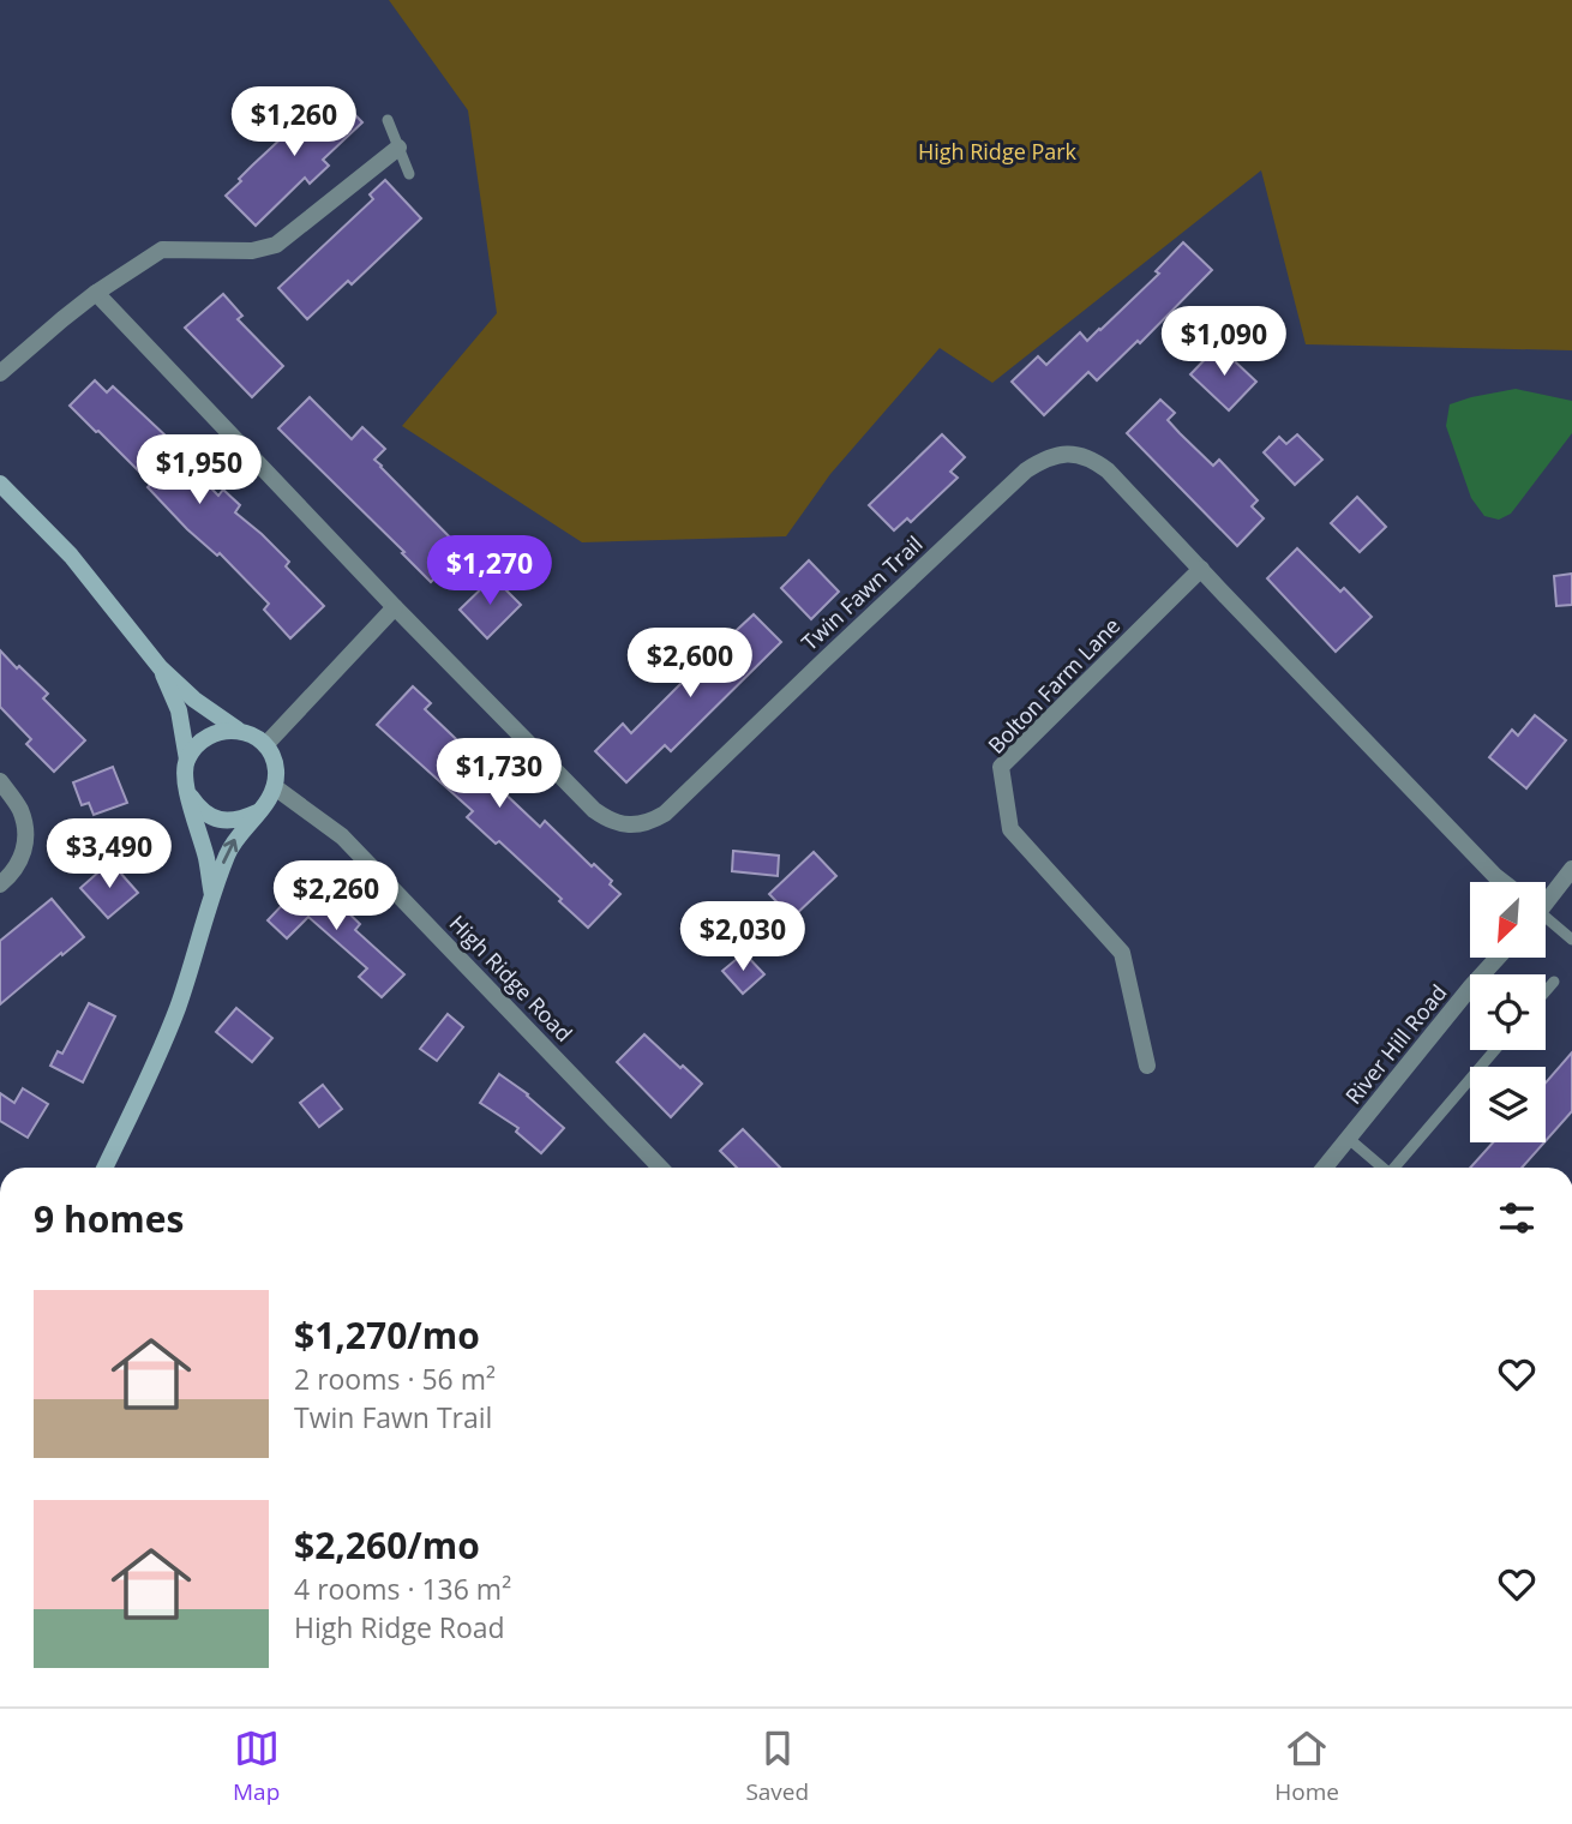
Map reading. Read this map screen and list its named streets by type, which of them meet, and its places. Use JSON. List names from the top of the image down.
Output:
{
  "streets": {
    "street": [
      "Twin Fawn Trail",
      "Bolton Farm Lane",
      "High Ridge Road",
      "River Hill Road"
    ]
  },
  "crossings": [
    ["Twin Fawn Trail", "Bolton Farm Lane"]
  ],
  "parks": ["High Ridge Park"],
  "north": "bottom left",
  "page": {
    "price": [
      "$1,260",
      "$1,090",
      "$1,950",
      "$1,270",
      "$2,600",
      "$1,730",
      "$3,490",
      "$2,260",
      "$2,030"
    ],
    "heading": "9 homes",
    "list": [
      {
        "name": "$1,270/mo",
        "note": "2 rooms · 56 m² · Twin Fawn Trail"
      },
      {
        "name": "$2,260/mo",
        "note": "4 rooms · 136 m² · High Ridge Road"
      }
    ],
    "tabs": ["Map", "Saved", "Home"]
  }
}
